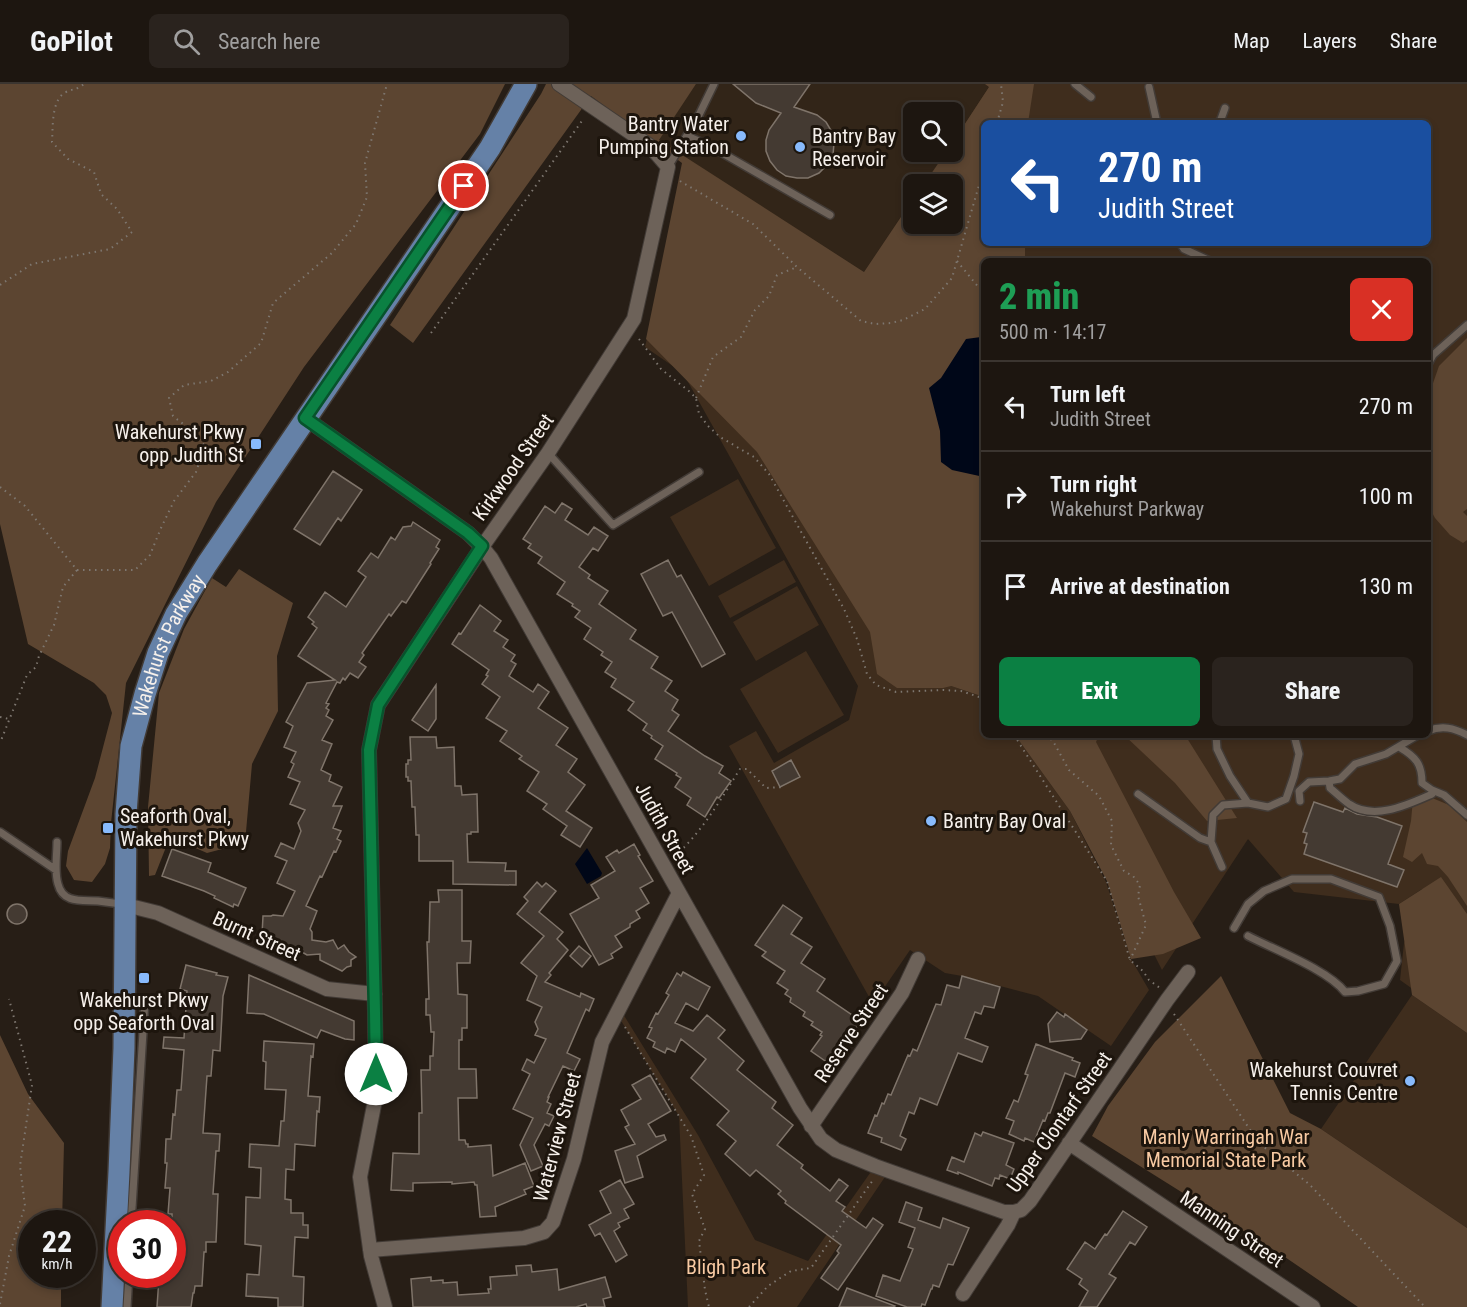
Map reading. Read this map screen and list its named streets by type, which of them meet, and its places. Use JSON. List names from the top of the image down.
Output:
{
  "streets": {
    "main road": ["Wakehurst Parkway"],
    "street": [
      "Kirkwood Street",
      "Judith Street",
      "Burnt Street",
      "Reserve Street",
      "Upper Clontarf Street",
      "Waterview Street",
      "Manning Street"
    ]
  },
  "crossings": [
    ["Kirkwood Street", "Judith Street"],
    ["Kirkwood Street", "Burnt Street"],
    ["Kirkwood Street", "Waterview Street"],
    ["Wakehurst Parkway", "Judith Street"],
    ["Wakehurst Parkway", "Burnt Street"],
    ["Judith Street", "Reserve Street"],
    ["Judith Street", "Upper Clontarf Street"],
    ["Judith Street", "Waterview Street"],
    ["Upper Clontarf Street", "Manning Street"]
  ],
  "parks": ["Manly Warringah War Memorial State Park", "Bligh Park"],
  "places": {
    "other": [
      "Bantry Water Pumping Station",
      "Bantry Bay Reservoir",
      "Bantry Bay Oval",
      "Wakehurst Couvret Tennis Centre"
    ],
    "transit": ["Wakehurst Pkwy opp Judith St", "Seaforth Oval, Wakehurst Pkwy", "Wakehurst Pkwy opp Seaforth Oval"]
  },
  "page": {
    "header": "GoPilot",
    "search": "Search here",
    "nav": ["Map", "Layers", "Share"],
    "turn": ["270 m", "Judith Street"],
    "heading": ["2 min", "500 m · 14:17"],
    "list": [
      {
        "name": "Turn left",
        "note": "Judith Street",
        "value": "270 m"
      },
      {
        "name": "Turn right",
        "note": "Wakehurst Parkway",
        "value": "100 m"
      },
      {
        "name": "Arrive at destination",
        "value": "130 m"
      }
    ],
    "buttons": ["Exit", "Share"],
    "speed": "22 km/h",
    "limit": "30"
  }
}
